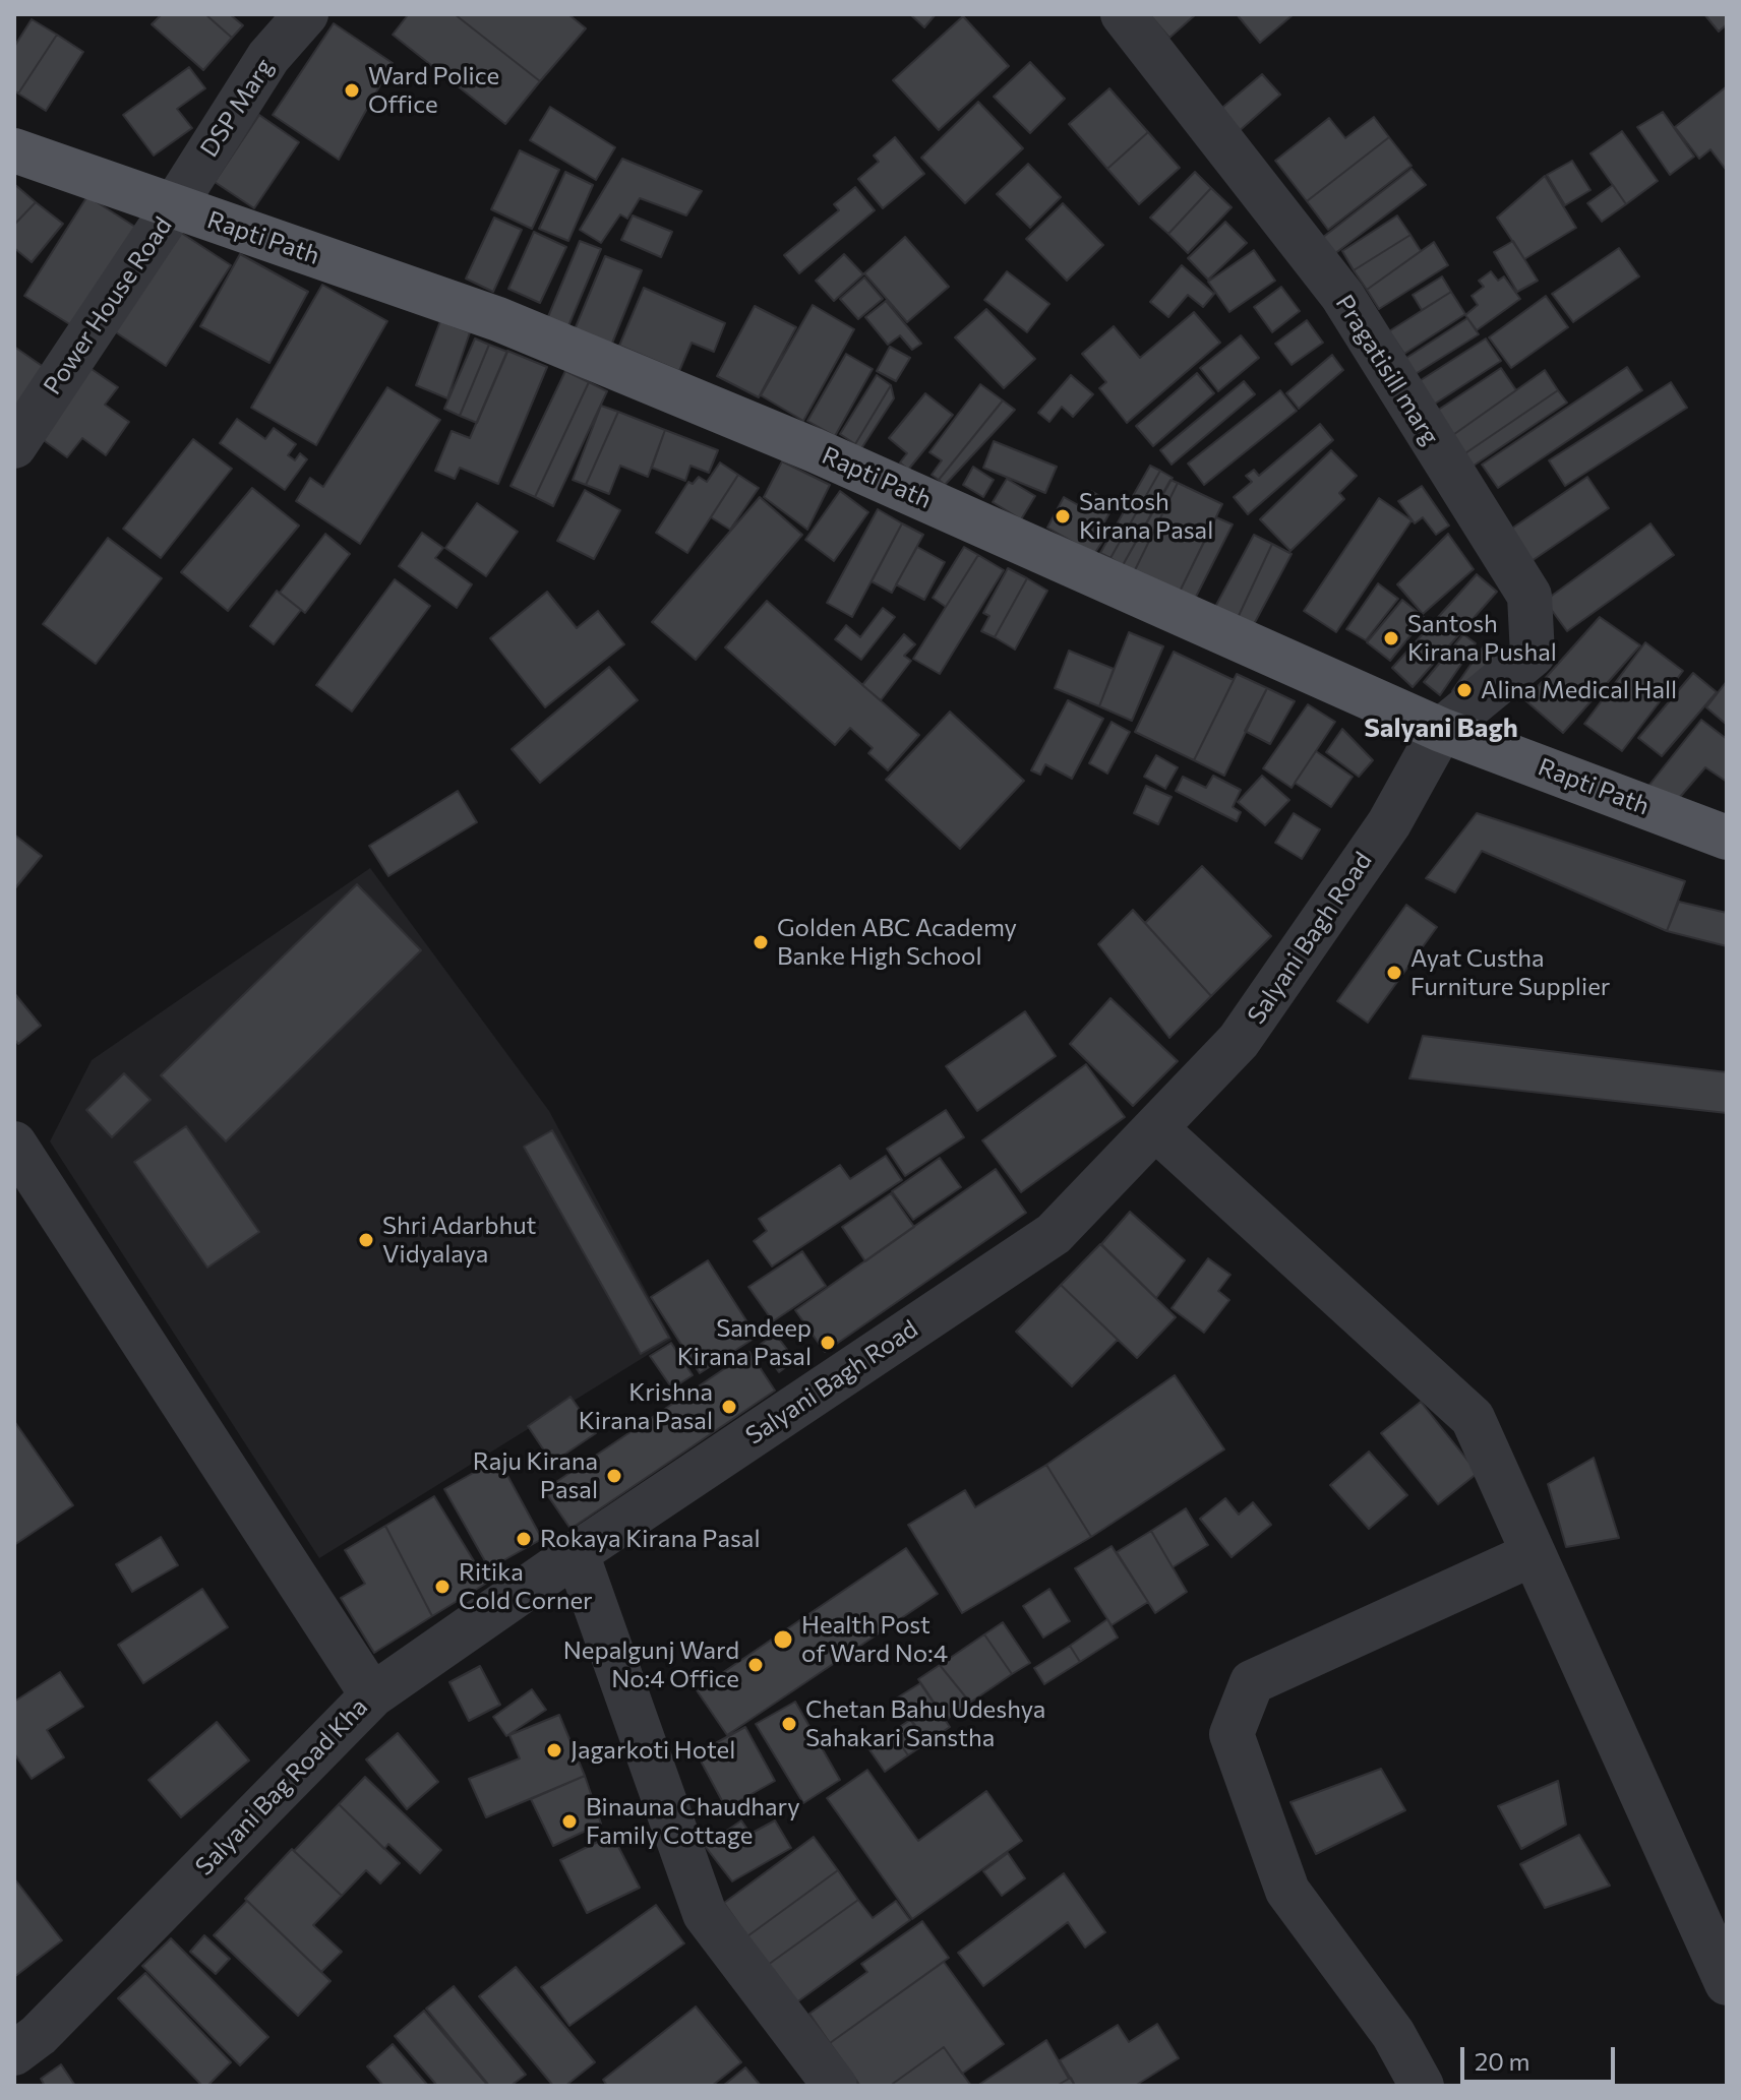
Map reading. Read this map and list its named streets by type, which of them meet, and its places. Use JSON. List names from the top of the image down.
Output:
{
  "streets": {
    "main road": ["Rapti Path"],
    "street": [
      "DSP Marg",
      "Power House Road",
      "Pragatisill marg",
      "Salyani Bagh Road",
      "Salyani Bag Road Kha"
    ]
  },
  "crossings": [
    ["DSP Marg", "Rapti Path"],
    ["DSP Marg", "Power House Road"],
    ["Rapti Path", "Power House Road"],
    ["Rapti Path", "Pragatisill marg"],
    ["Rapti Path", "Salyani Bagh Road"],
    ["Pragatisill marg", "Salyani Bagh Road"],
    ["Salyani Bagh Road", "Salyani Bag Road Kha"]
  ],
  "districts": ["Salyani Bagh"],
  "places": [
    "Ward Police Office",
    "Santosh Kirana Pasal",
    "Santosh Kirana Pushal",
    "Alina Medical Hall",
    "Golden ABC Academy Banke High School",
    "Ayat Custha Furniture Supplier",
    "Shri Adarbhut Vidyalaya",
    "Sandeep Kirana Pasal",
    "Krishna Kirana Pasal",
    "Raju Kirana Pasal",
    "Rokaya Kirana Pasal",
    "Ritika Cold Corner",
    "Health Post of Ward No:4",
    "Nepalgunj Ward No:4 Office",
    "Chetan Bahu Udeshya Sahakari Sanstha",
    "Jagarkoti Hotel",
    "Binauna Chaudhary Family Cottage"
  ],
  "scale_bar": "20 m"
}
